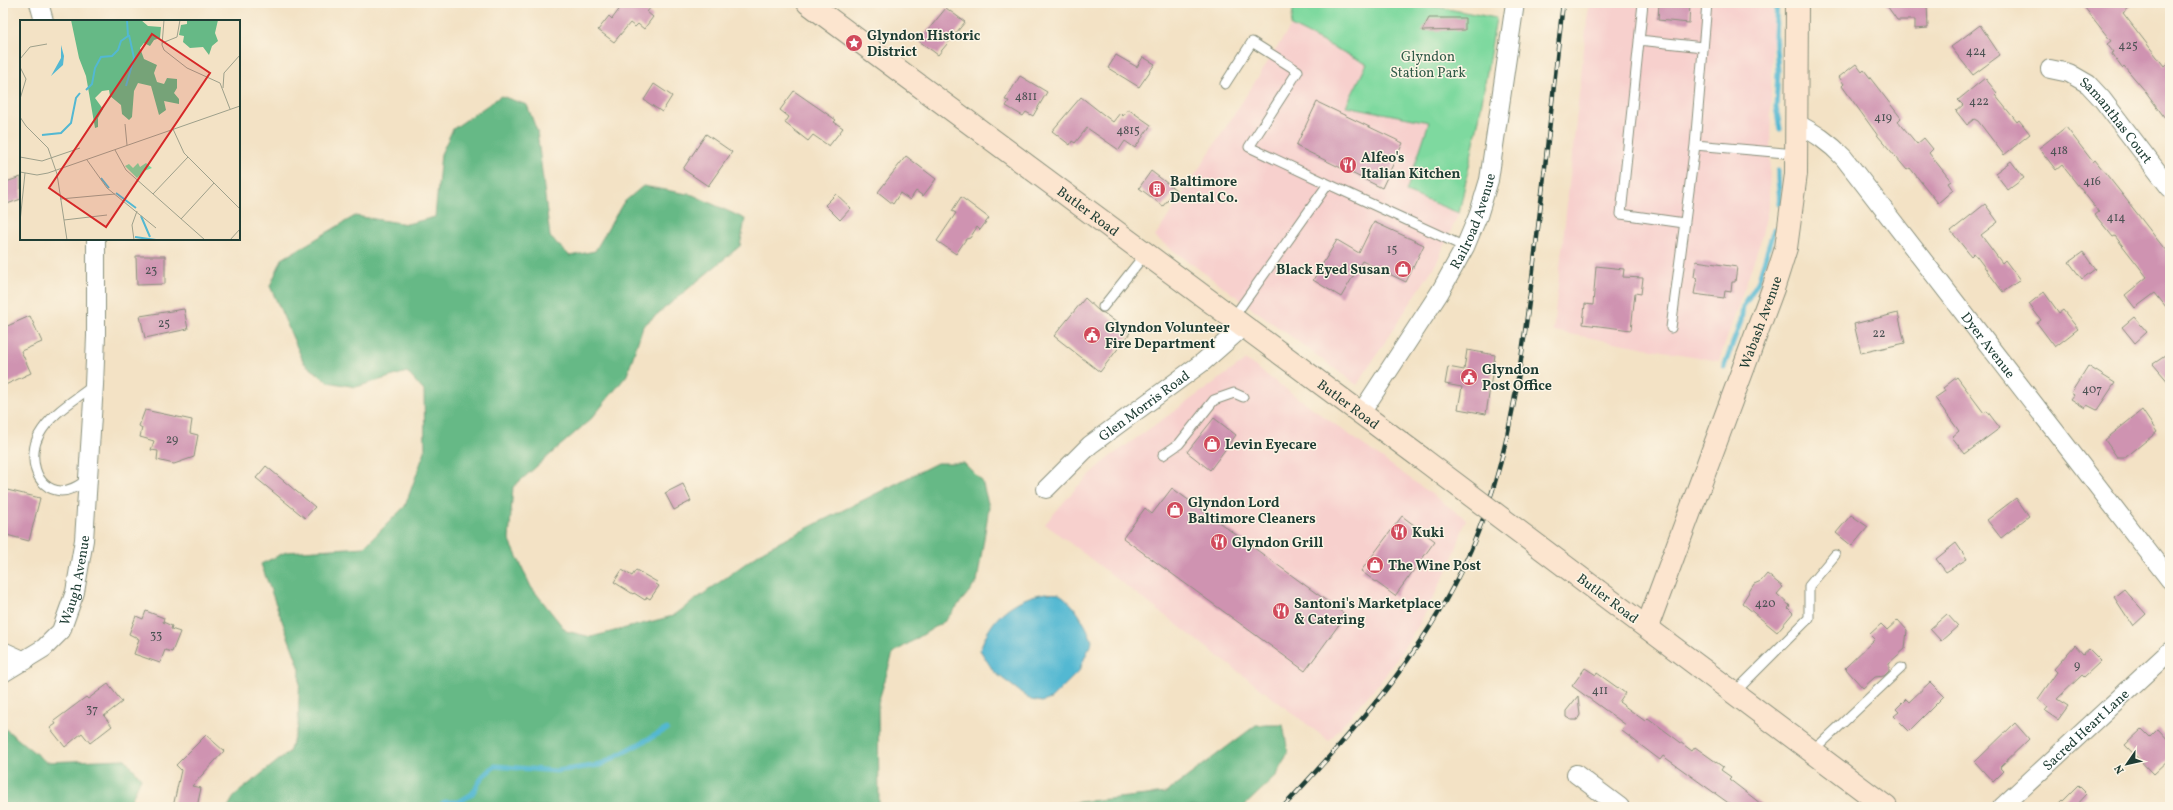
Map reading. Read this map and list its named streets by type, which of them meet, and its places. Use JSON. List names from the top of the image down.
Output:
{
  "streets": {
    "main road": ["Butler Road", "Wabash Avenue"],
    "street": [
      "Samanthas Court",
      "Railroad Avenue",
      "Dyer Avenue",
      "Glen Morris Road",
      "Waugh Avenue",
      "Sacred Heart Lane"
    ]
  },
  "crossings": [
    ["Butler Road", "Railroad Avenue"],
    ["Butler Road", "Wabash Avenue"],
    ["Butler Road", "Glen Morris Road"],
    ["Wabash Avenue", "Dyer Avenue"]
  ],
  "parks": ["Glyndon Station Park"],
  "places": {
    "place": ["Glyndon Historic District"],
    "restaurant": [
      "Alfeo's Italian Kitchen",
      "Kuki",
      "Glyndon Grill",
      "Santoni's Marketplace & Catering"
    ],
    "building": ["Baltimore Dental Co."],
    "shop": [
      "Black Eyed Susan",
      "Levin Eyecare",
      "Glyndon Lord Baltimore Cleaners",
      "The Wine Post"
    ],
    "public building": ["Glyndon Volunteer Fire Department", "Glyndon Post Office"]
  },
  "house_numbers": [
    "425",
    "424",
    "4811",
    "422",
    "419",
    "4815",
    "418",
    "416",
    "414",
    "15",
    "23",
    "25",
    "22",
    "407",
    "29",
    "420",
    "33",
    "9",
    "411",
    "37"
  ],
  "north": "bottom left"
}
